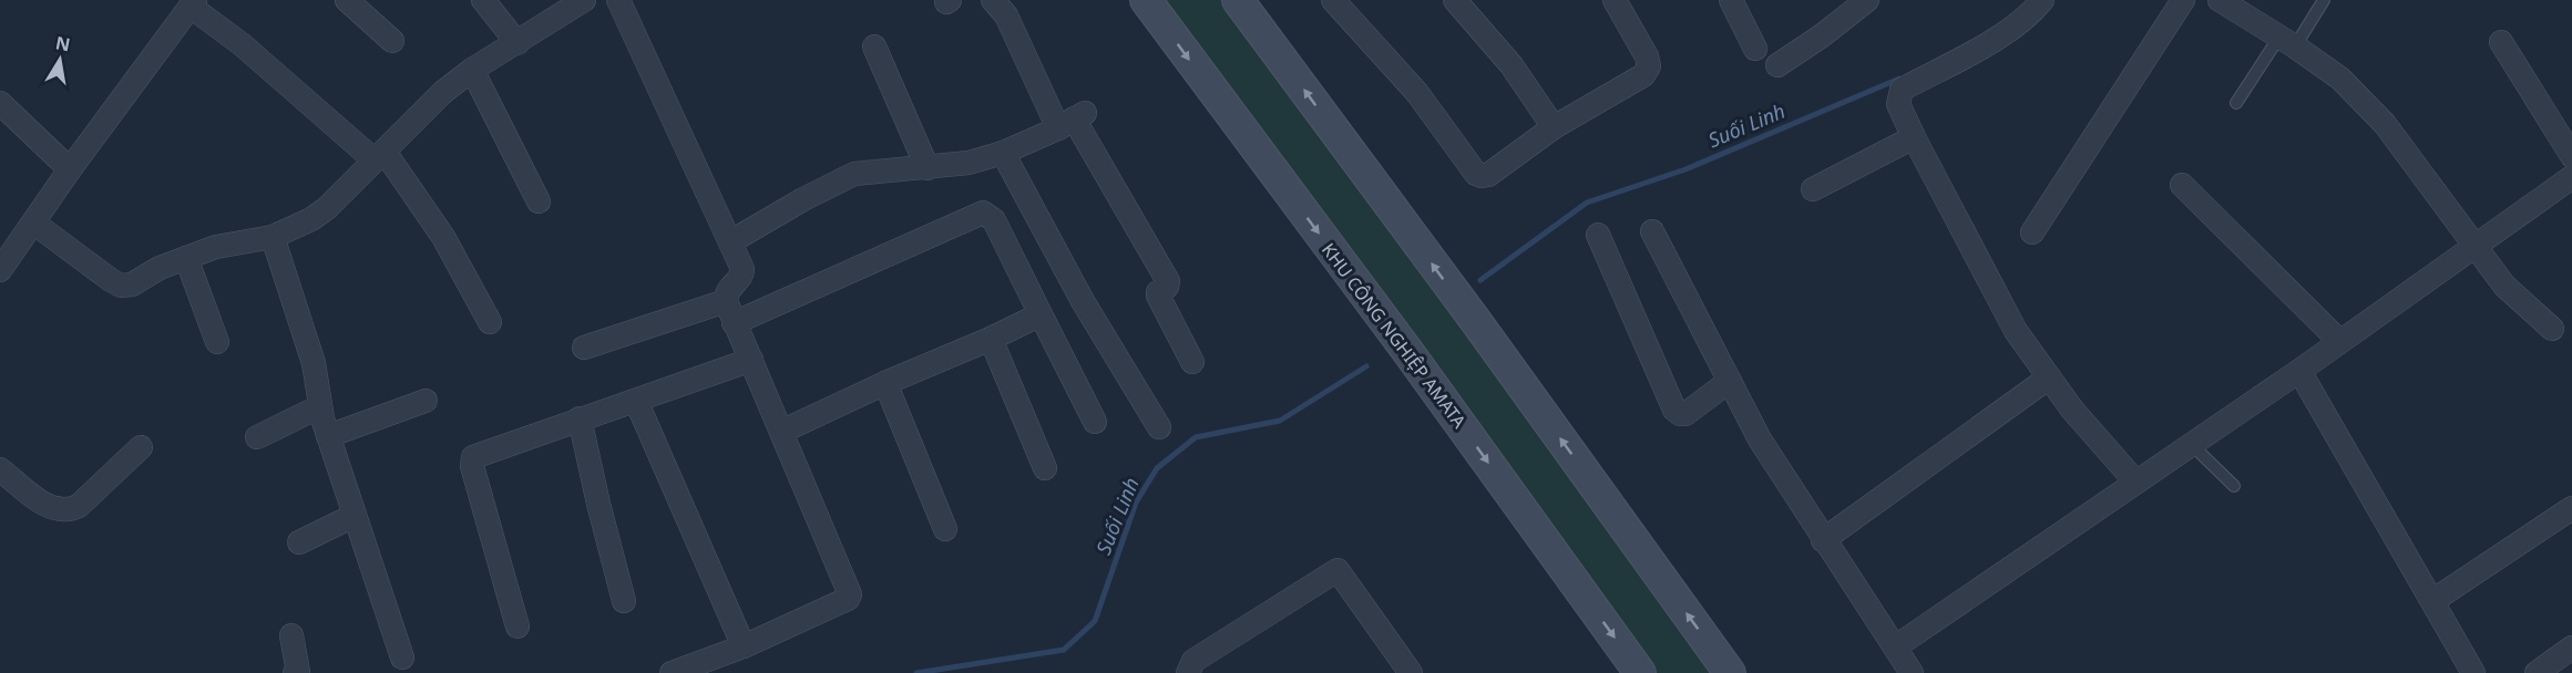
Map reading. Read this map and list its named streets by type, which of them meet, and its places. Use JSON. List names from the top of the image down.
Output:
{
  "streets": {
    "street": ["KHU CÔNG NGHIỆP AMATA"]
  },
  "water": ["Suối Linh"],
  "north": "top"
}
